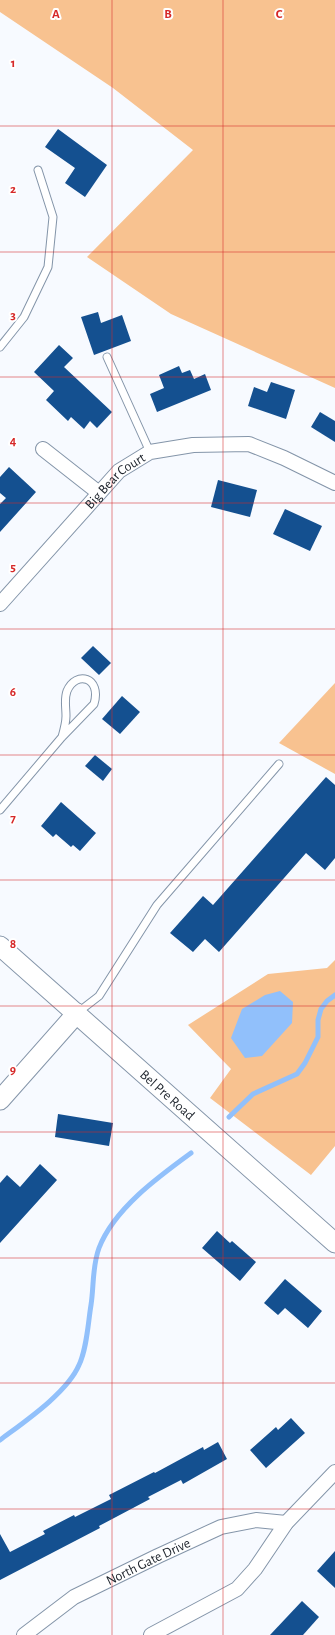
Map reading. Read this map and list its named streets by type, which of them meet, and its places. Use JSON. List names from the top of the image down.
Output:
{
  "streets": {
    "main road": ["Bel Pre Road"],
    "street": ["Big Bear Court", "North Gate Drive"]
  },
  "grid": {
    "columns": ["A", "B", "C"],
    "rows": [
      "1",
      "2",
      "3",
      "4",
      "5",
      "6",
      "7",
      "8",
      "9"
    ]
  }
}
